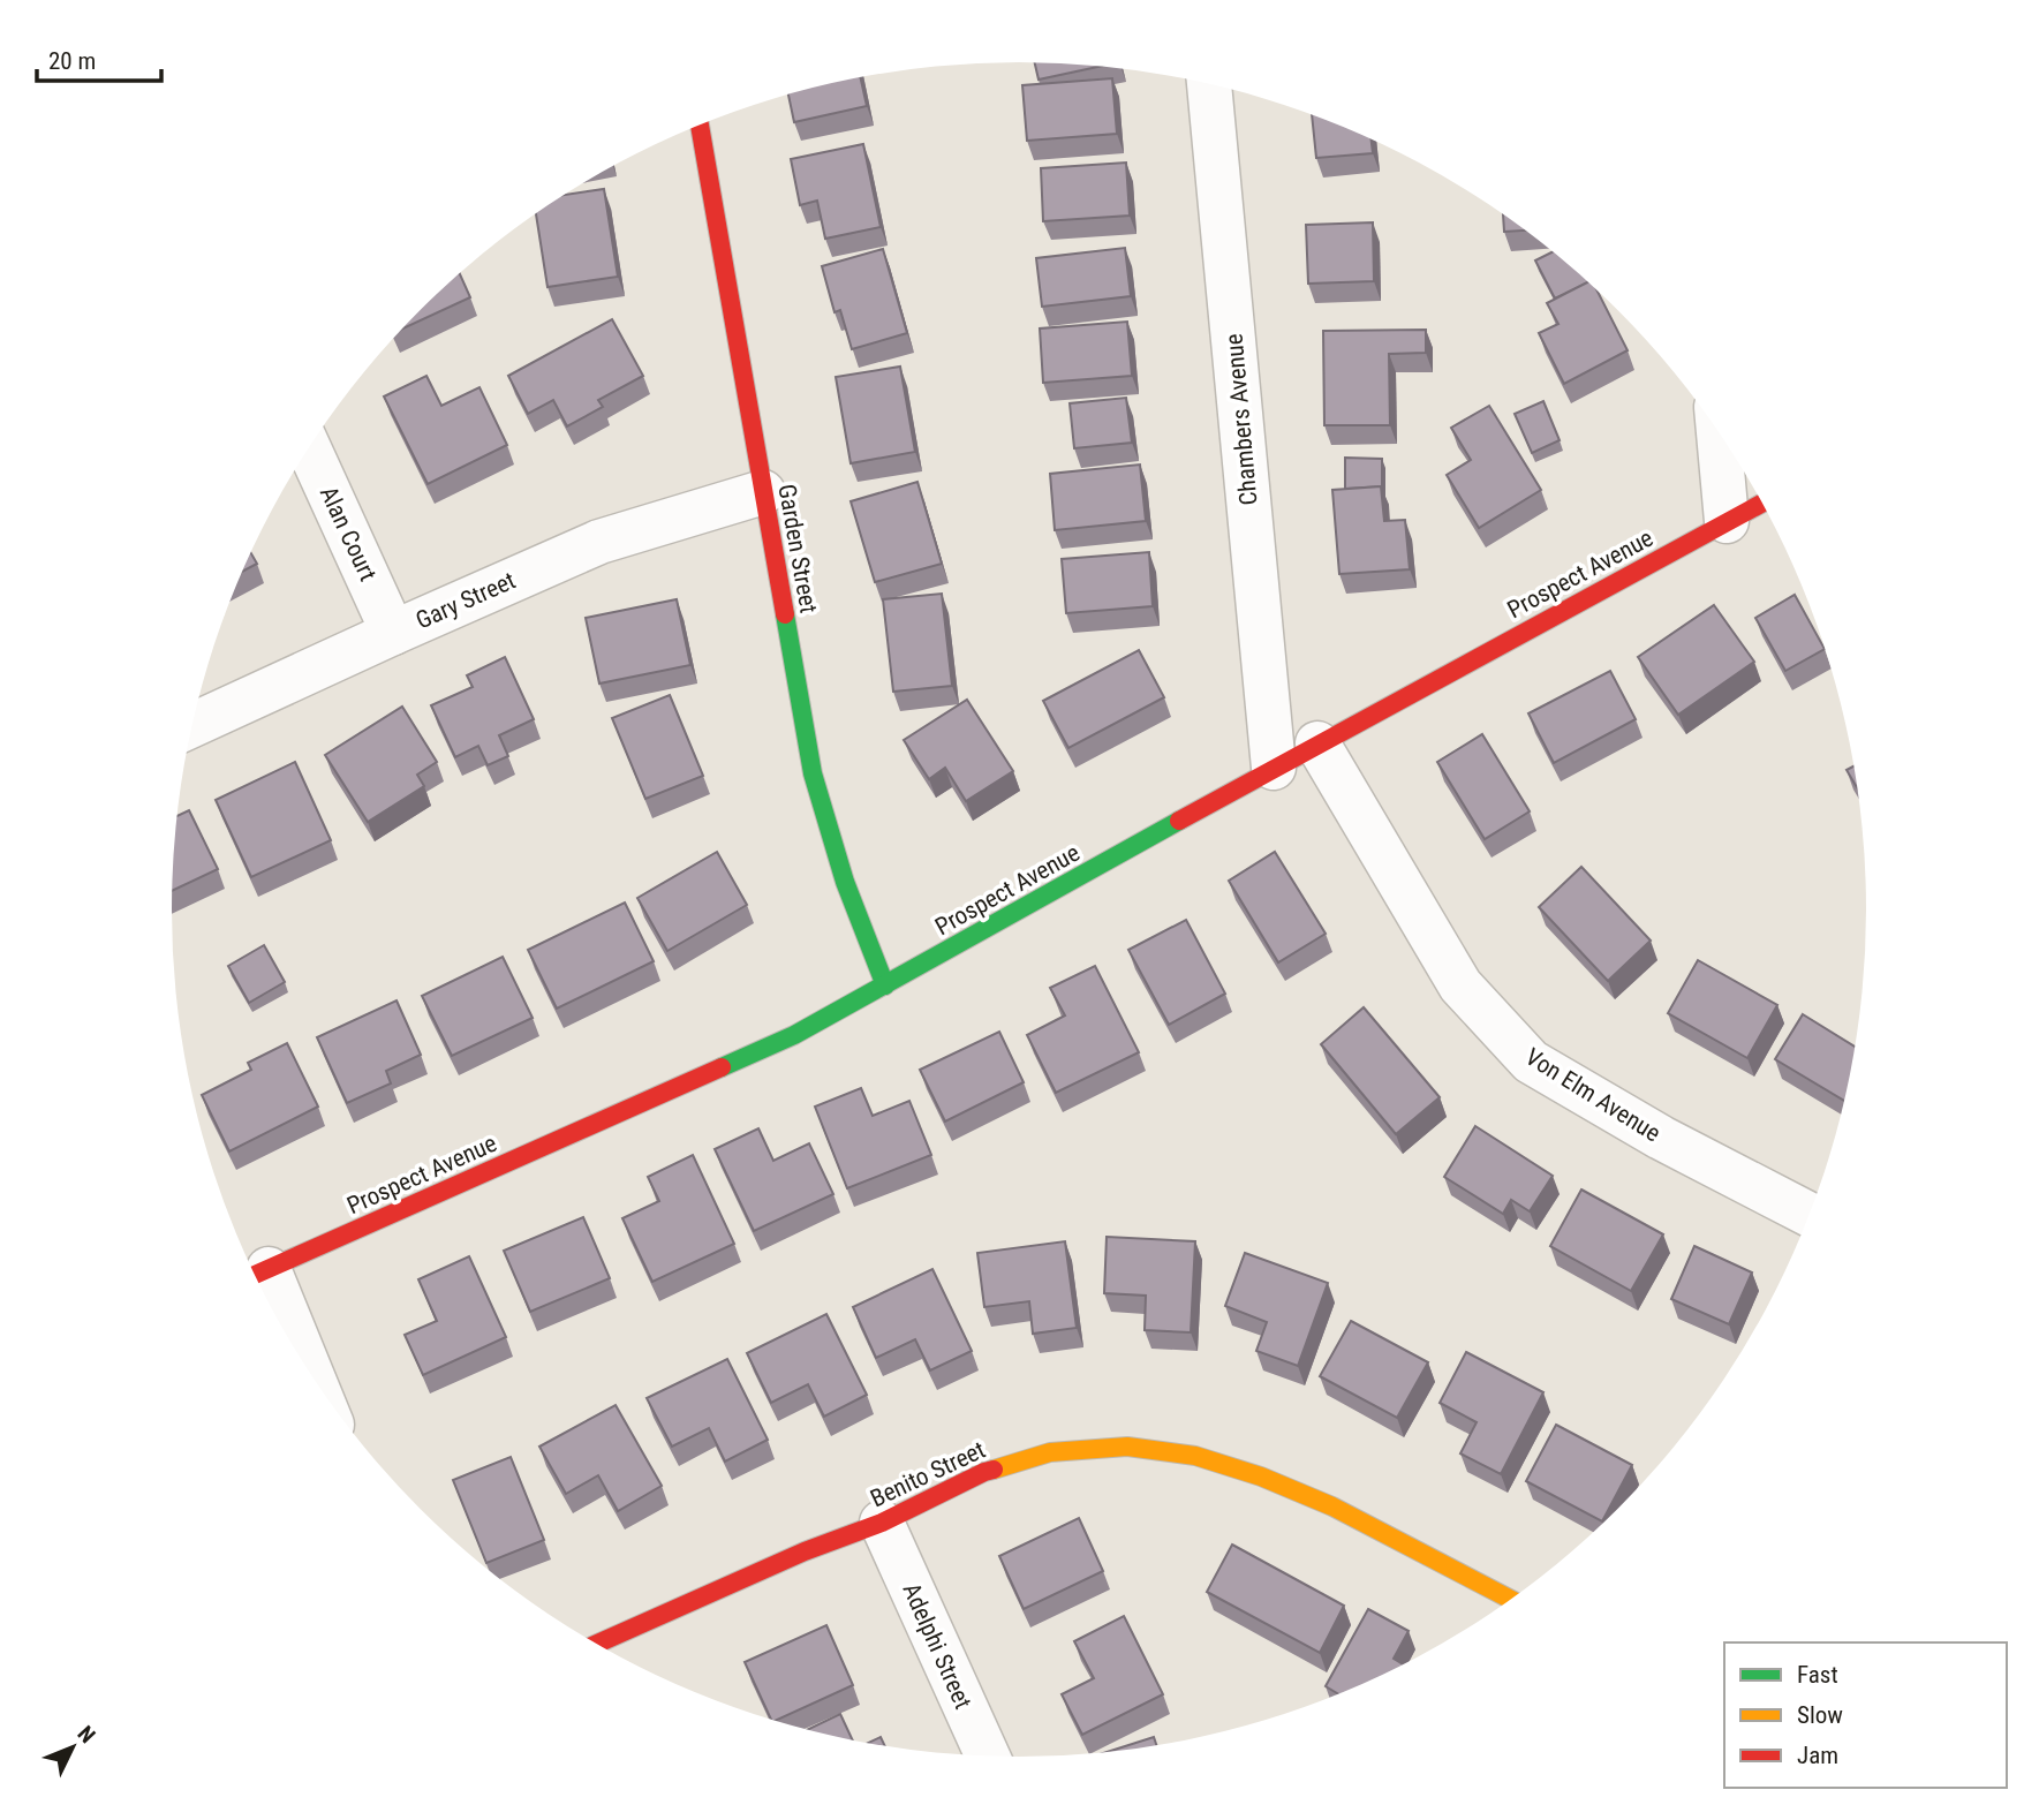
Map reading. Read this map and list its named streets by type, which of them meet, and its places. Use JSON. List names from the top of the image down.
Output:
{
  "streets": {
    "street": [
      "Chambers Avenue",
      "Alan Court",
      "Garden Street",
      "Prospect Avenue",
      "Gary Street",
      "Von Elm Avenue",
      "Benito Street",
      "Adelphi Street"
    ]
  },
  "crossings": [
    ["Chambers Avenue", "Prospect Avenue"],
    ["Alan Court", "Gary Street"],
    ["Garden Street", "Prospect Avenue"],
    ["Garden Street", "Gary Street"],
    ["Prospect Avenue", "Von Elm Avenue"],
    ["Benito Street", "Adelphi Street"]
  ],
  "legend": ["Fast", "Slow", "Jam"],
  "scale_bar": "20 m",
  "north": "top right"
}
